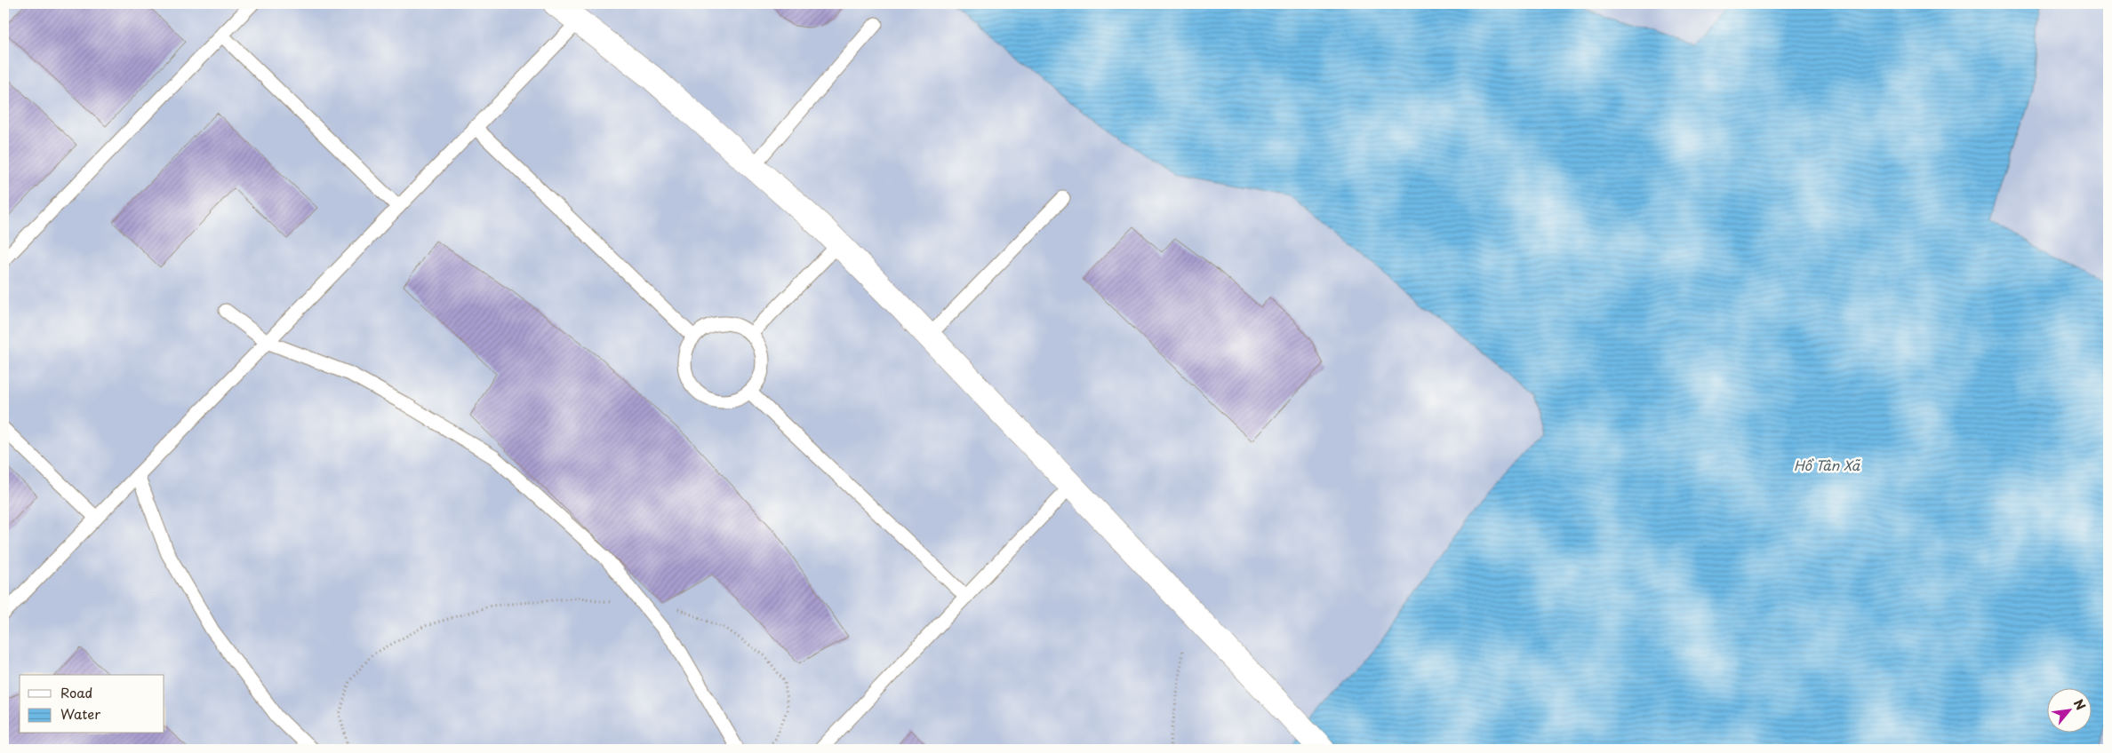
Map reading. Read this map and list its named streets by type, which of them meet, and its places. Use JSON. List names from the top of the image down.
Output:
{
  "water": ["Hồ Tân Xã"],
  "legend": ["Road", "Water"],
  "north": "top right"
}
